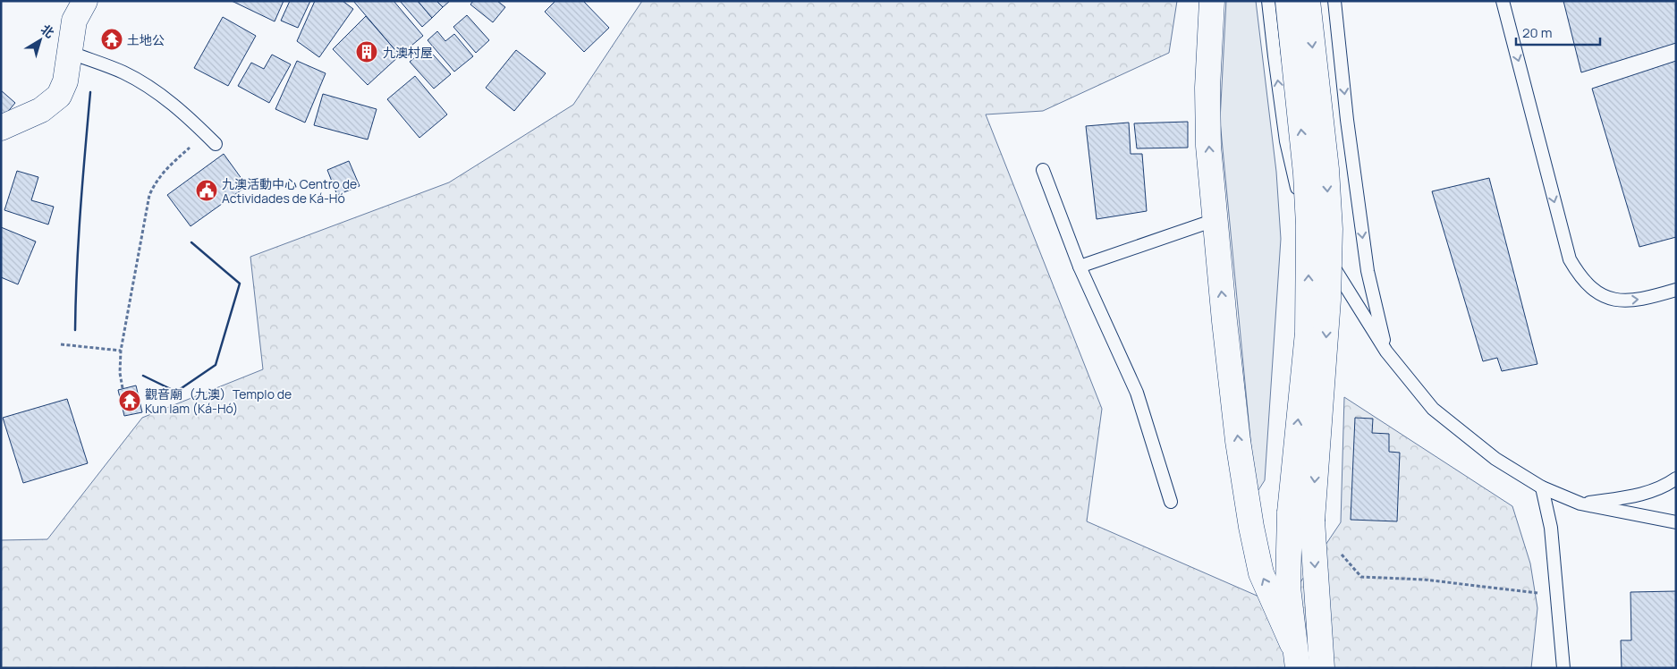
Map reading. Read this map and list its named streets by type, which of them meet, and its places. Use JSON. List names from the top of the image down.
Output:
{
  "places": {
    "temple": ["土地公", "觀音廟（九澳）Templo de Kun Iam (Ká-Hó)"],
    "building": ["九澳村屋"],
    "public building": ["九澳活動中心 Centro de Actividades de Ká-Hó"]
  },
  "scale_bar": "20 m",
  "north": "top right"
}
